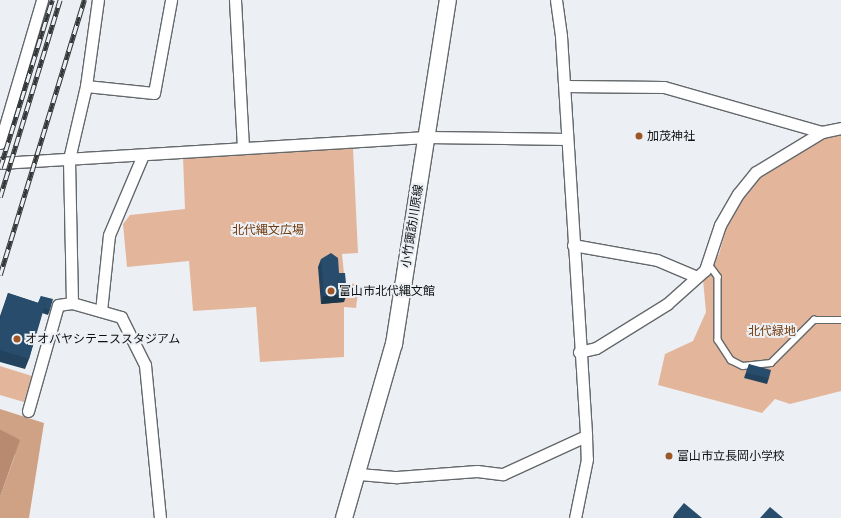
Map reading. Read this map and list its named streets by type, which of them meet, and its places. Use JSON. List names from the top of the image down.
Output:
{
  "streets": {
    "main road": ["小竹諏訪川原線"]
  },
  "parks": ["北代縄文広場", "北代緑地"],
  "places": [
    "加茂神社",
    "富山市北代縄文館",
    "オオバヤシテニススタジアム",
    "富山市立長岡小学校"
  ]
}
